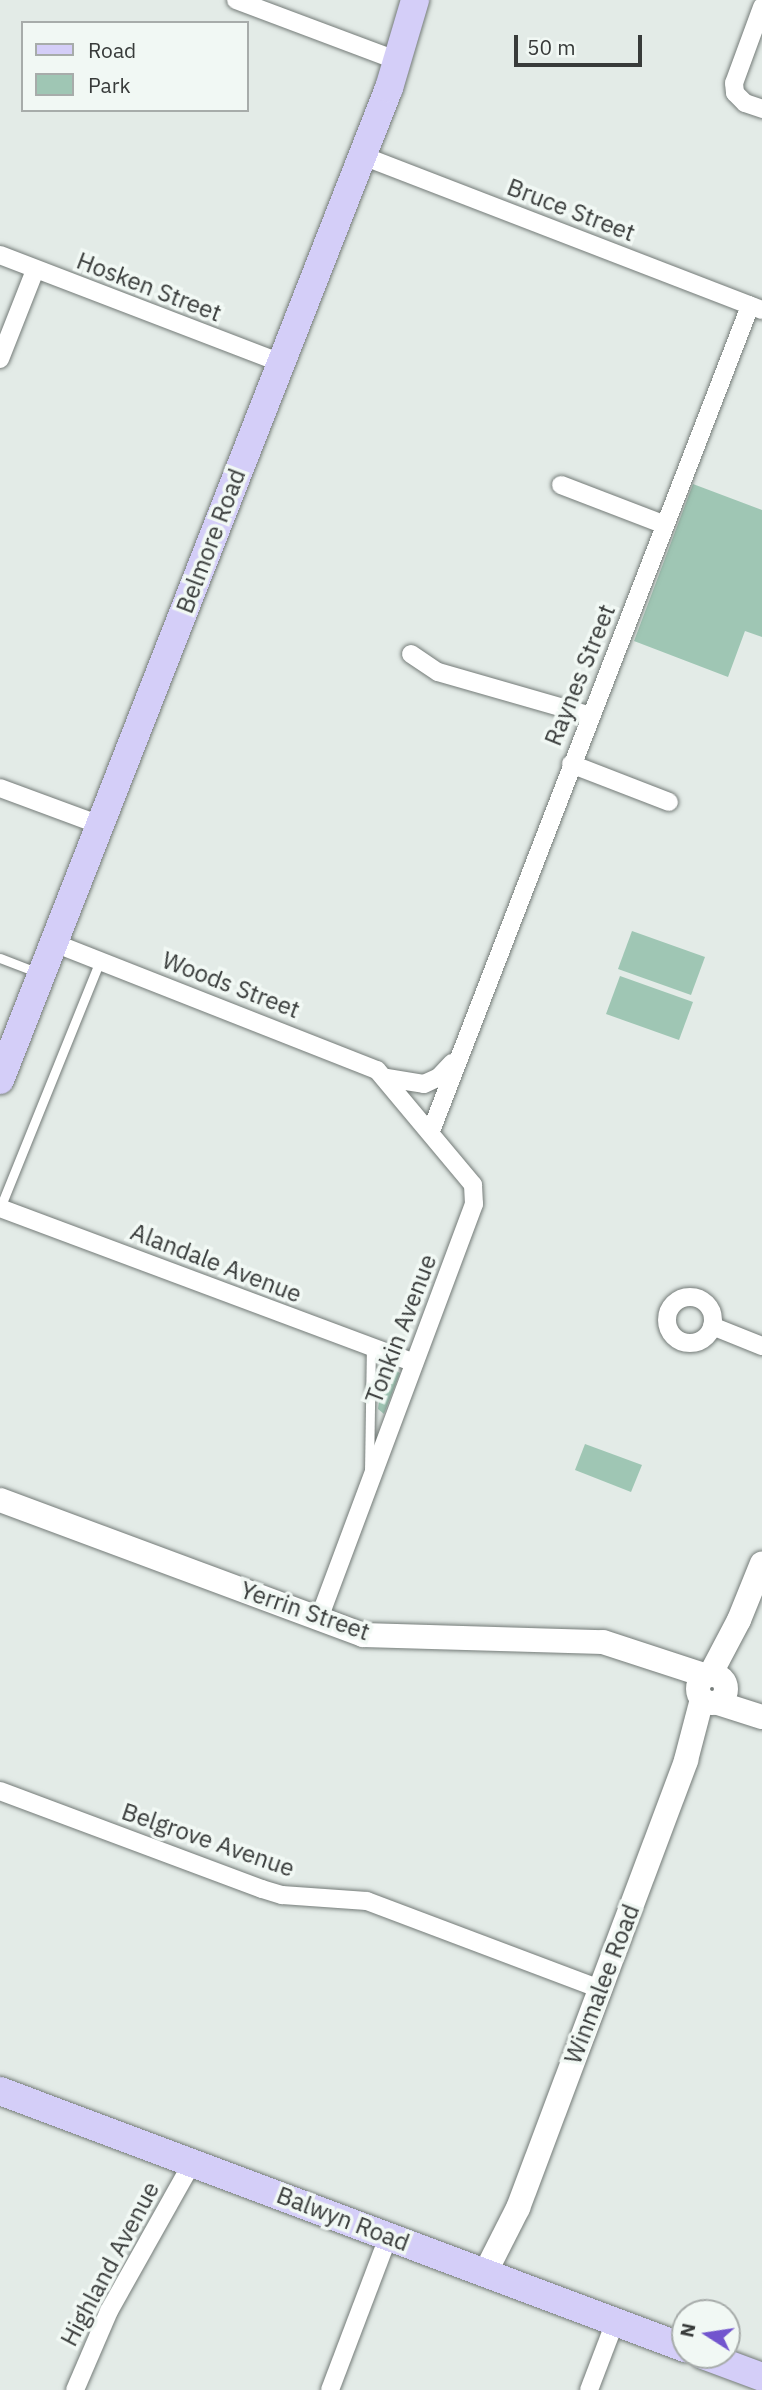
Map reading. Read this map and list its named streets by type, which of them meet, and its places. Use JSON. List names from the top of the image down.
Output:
{
  "streets": {
    "main road": ["Belmore Road", "Balwyn Road"],
    "street": [
      "Bruce Street",
      "Hosken Street",
      "Raynes Street",
      "Woods Street",
      "Alandale Avenue",
      "Tonkin Avenue",
      "Yerrin Street",
      "Belgrove Avenue",
      "Winmalee Road",
      "Highland Avenue"
    ]
  },
  "crossings": [
    ["Bruce Street", "Belmore Road"],
    ["Bruce Street", "Raynes Street"],
    ["Hosken Street", "Belmore Road"],
    ["Belmore Road", "Woods Street"],
    ["Raynes Street", "Woods Street"],
    ["Raynes Street", "Tonkin Avenue"],
    ["Woods Street", "Tonkin Avenue"],
    ["Alandale Avenue", "Tonkin Avenue"],
    ["Tonkin Avenue", "Yerrin Street"],
    ["Yerrin Street", "Winmalee Road"],
    ["Belgrove Avenue", "Winmalee Road"],
    ["Winmalee Road", "Balwyn Road"],
    ["Balwyn Road", "Highland Avenue"]
  ],
  "legend": ["Road", "Park"],
  "scale_bar": "50 m",
  "north": "left"
}
